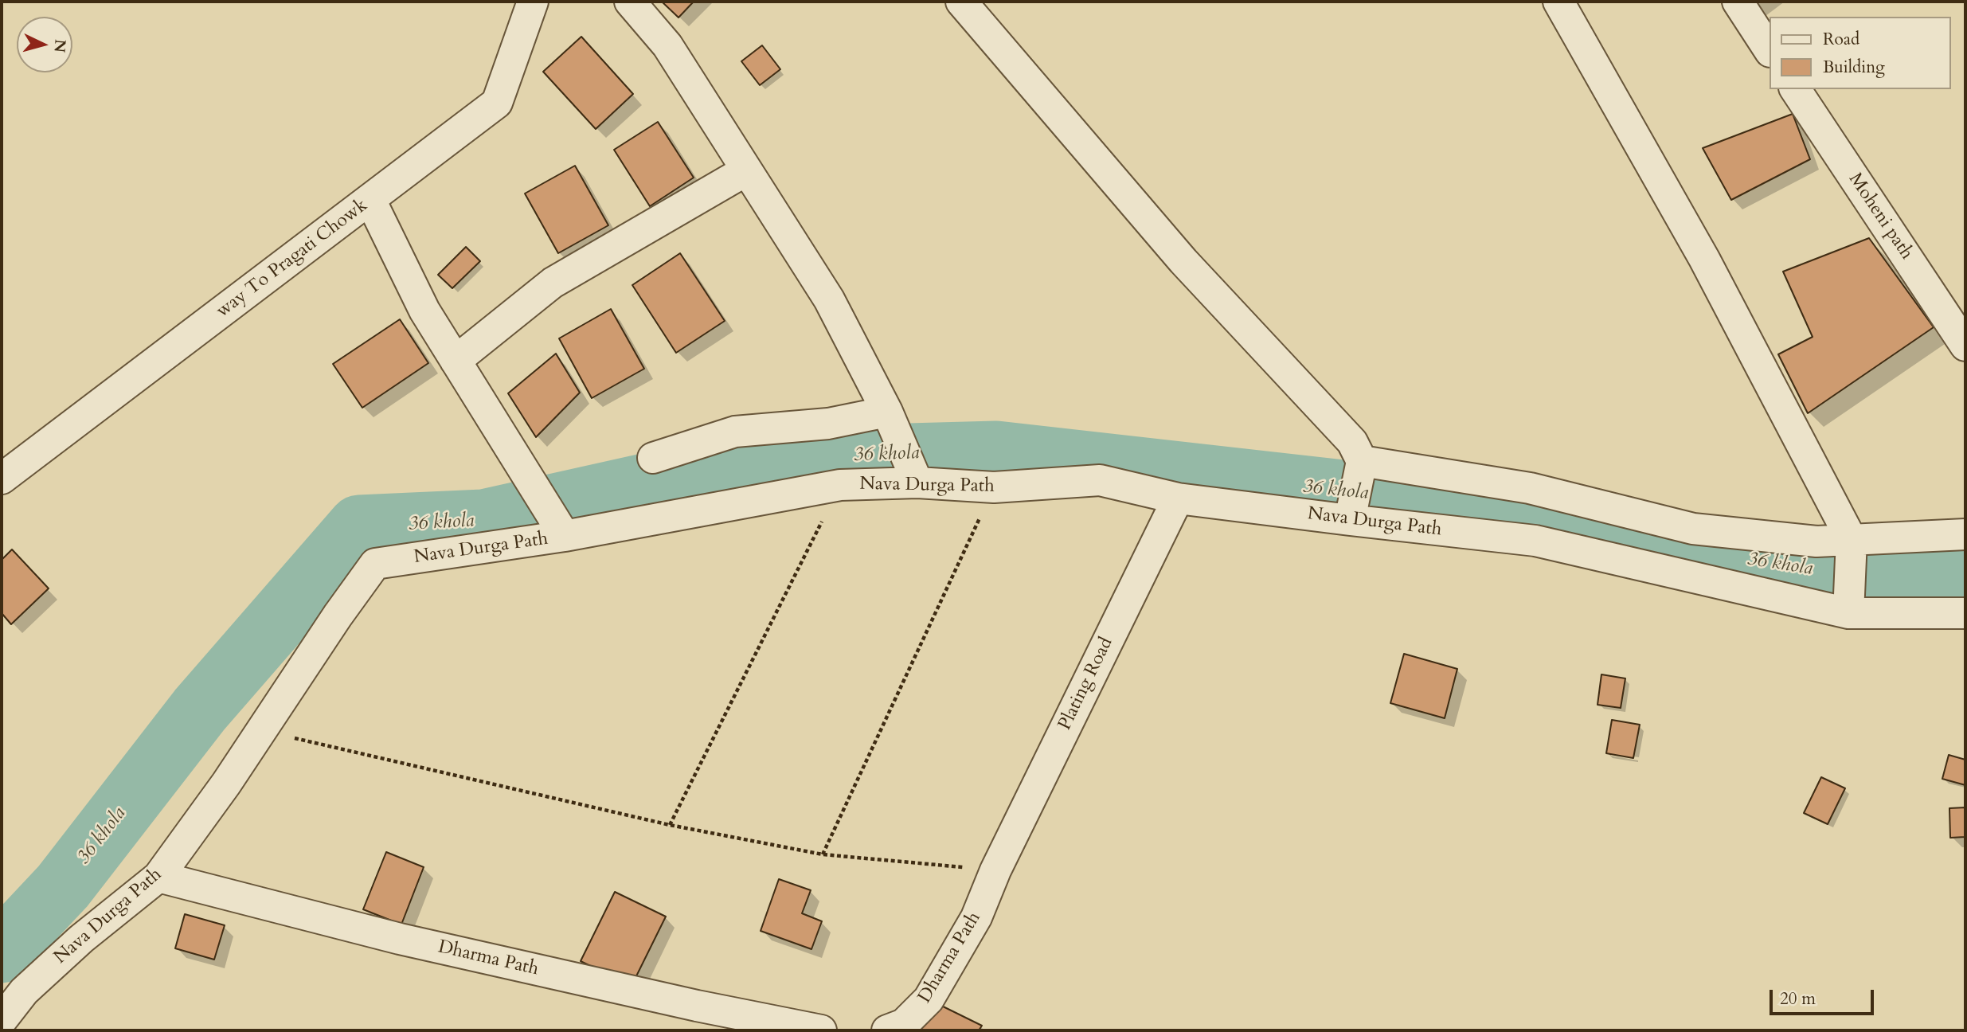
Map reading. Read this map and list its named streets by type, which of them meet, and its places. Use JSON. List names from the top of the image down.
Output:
{
  "streets": {
    "street": [
      "Moheni path",
      "way To Pragati Chowk",
      "Nava Durga Path",
      "Plating Road",
      "Dharma Path"
    ]
  },
  "crossings": [
    ["Nava Durga Path", "Plating Road"],
    ["Nava Durga Path", "Dharma Path"],
    ["Plating Road", "Dharma Path"]
  ],
  "water": ["36 khola"],
  "legend": ["Road", "Building"],
  "scale_bar": "20 m",
  "north": "right"
}
